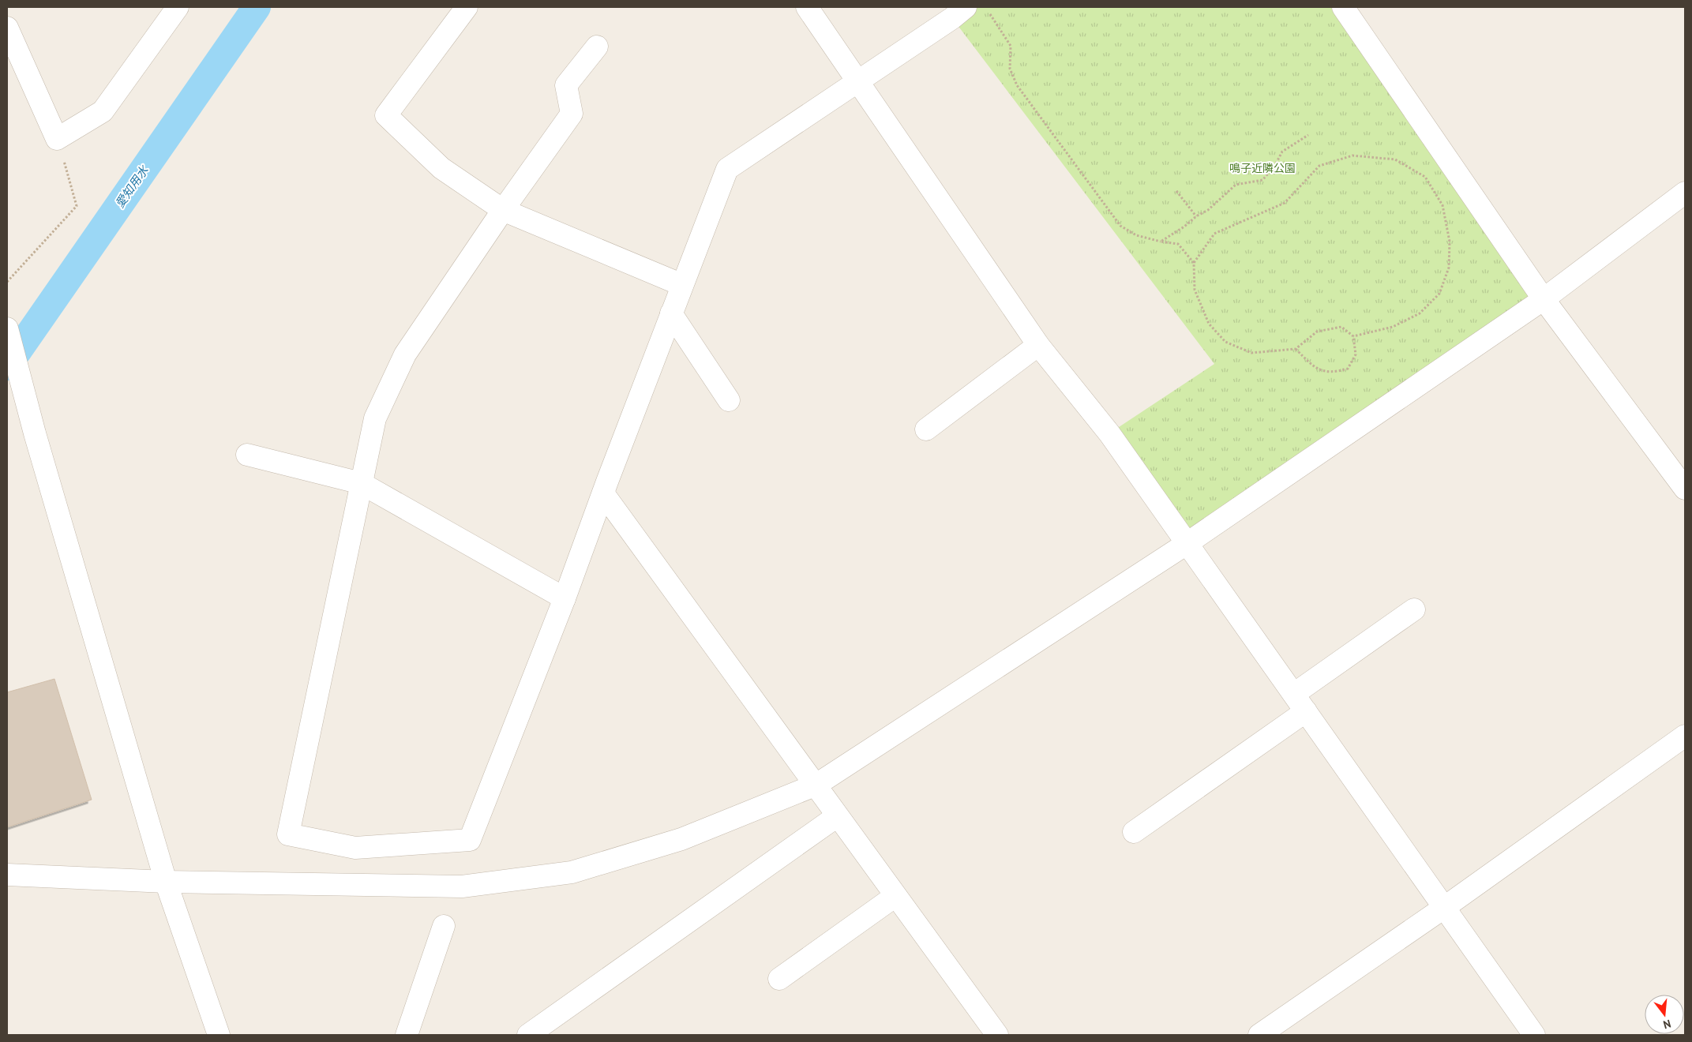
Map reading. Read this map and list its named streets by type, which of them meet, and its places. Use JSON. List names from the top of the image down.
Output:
{
  "water": ["愛知用水"],
  "parks": ["鳴子近隣公園"],
  "north": "bottom"
}
